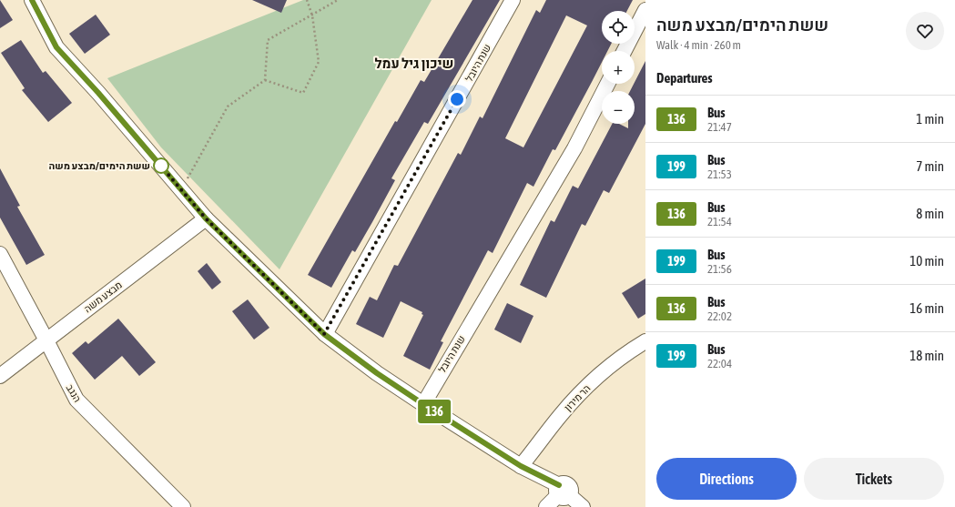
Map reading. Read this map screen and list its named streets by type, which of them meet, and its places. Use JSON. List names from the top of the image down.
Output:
{
  "streets": {
    "street": [
      "שנת היובל",
      "מבצע משה",
      "הנגב",
      "הר מירון"
    ]
  },
  "crossings": [
    ["מבצע משה", "הנגב"]
  ],
  "districts": ["שיכון גיל עמל"],
  "places": ["ששת הימים/מבצע משה"],
  "lines": ["bus line 136"],
  "page": {
    "on_map": "136",
    "heading": [
      ["ששת הימים/מבצע משה", "Walk · 4 min · 260 m"],
      "Departures"
    ],
    "map_buttons": ["+", "−"],
    "list": [
      {
        "mark": "136",
        "name": "Bus",
        "note": "21:47",
        "value": "1 min"
      },
      {
        "mark": "199",
        "name": "Bus",
        "note": "21:53",
        "value": "7 min"
      },
      {
        "mark": "136",
        "name": "Bus",
        "note": "21:54",
        "value": "8 min"
      },
      {
        "mark": "199",
        "name": "Bus",
        "note": "21:56",
        "value": "10 min"
      },
      {
        "mark": "136",
        "name": "Bus",
        "note": "22:02",
        "value": "16 min"
      },
      {
        "mark": "199",
        "name": "Bus",
        "note": "22:04",
        "value": "18 min"
      }
    ],
    "buttons": ["Directions", "Tickets"]
  }
}
